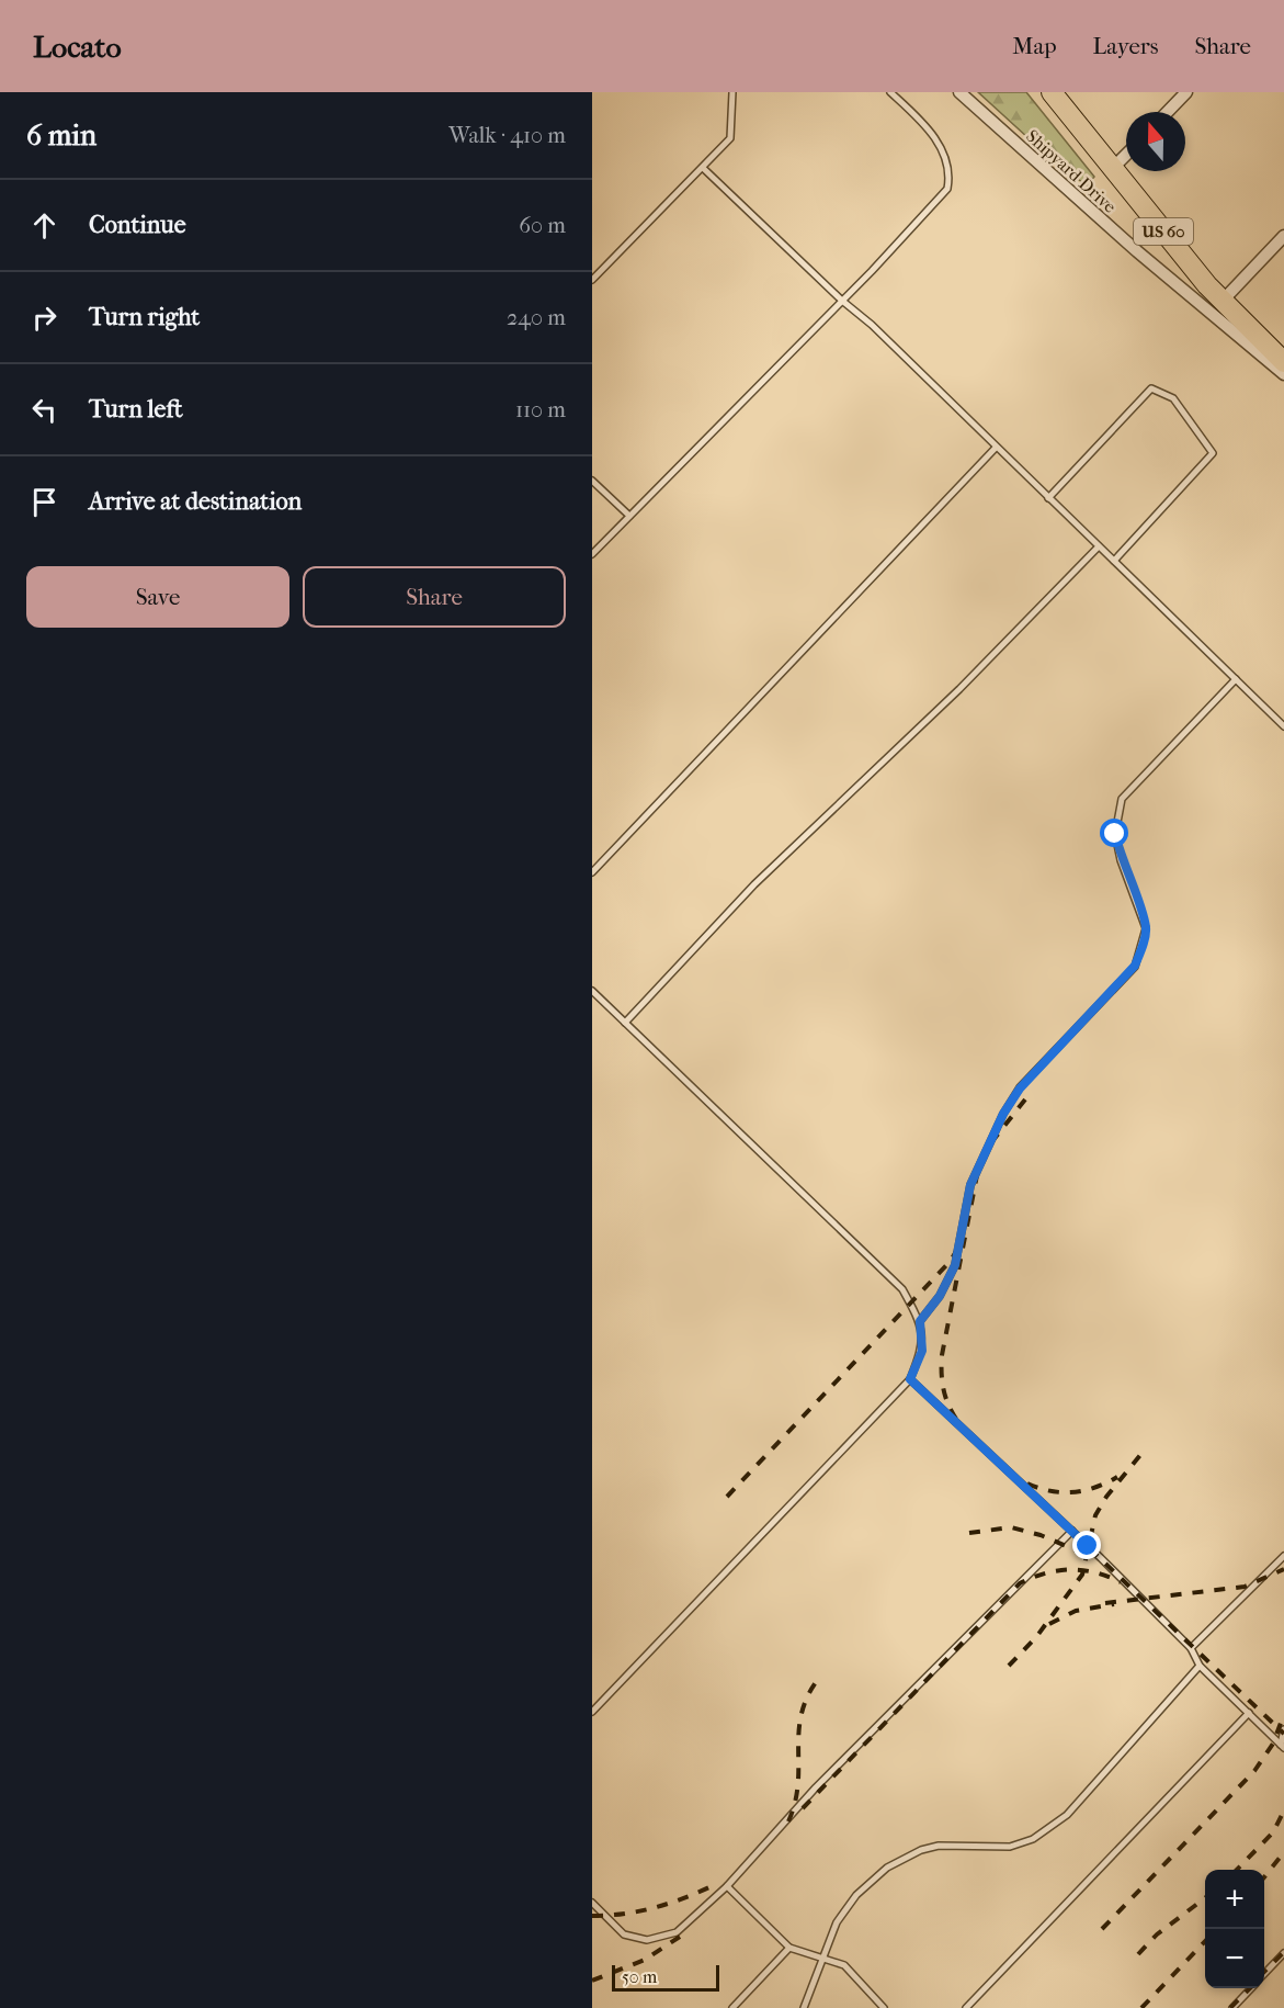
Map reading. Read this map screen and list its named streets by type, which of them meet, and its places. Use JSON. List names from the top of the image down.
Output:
{
  "streets": {
    "main road": ["US 60"],
    "street": ["Shipyard Drive"]
  },
  "scale_bar": "50 m",
  "north": "top",
  "page": {
    "header": "Locato",
    "nav": ["Map", "Layers", "Share"],
    "heading": ["6 min", "Walk · 410 m"],
    "list": [
      ["Continue", "60 m"],
      ["Turn right", "240 m"],
      ["Turn left", "110 m"],
      "Arrive at destination"
    ],
    "buttons": ["Save", "Share"],
    "map_buttons": ["+", "−"],
    "scale": "50 m"
  }
}
